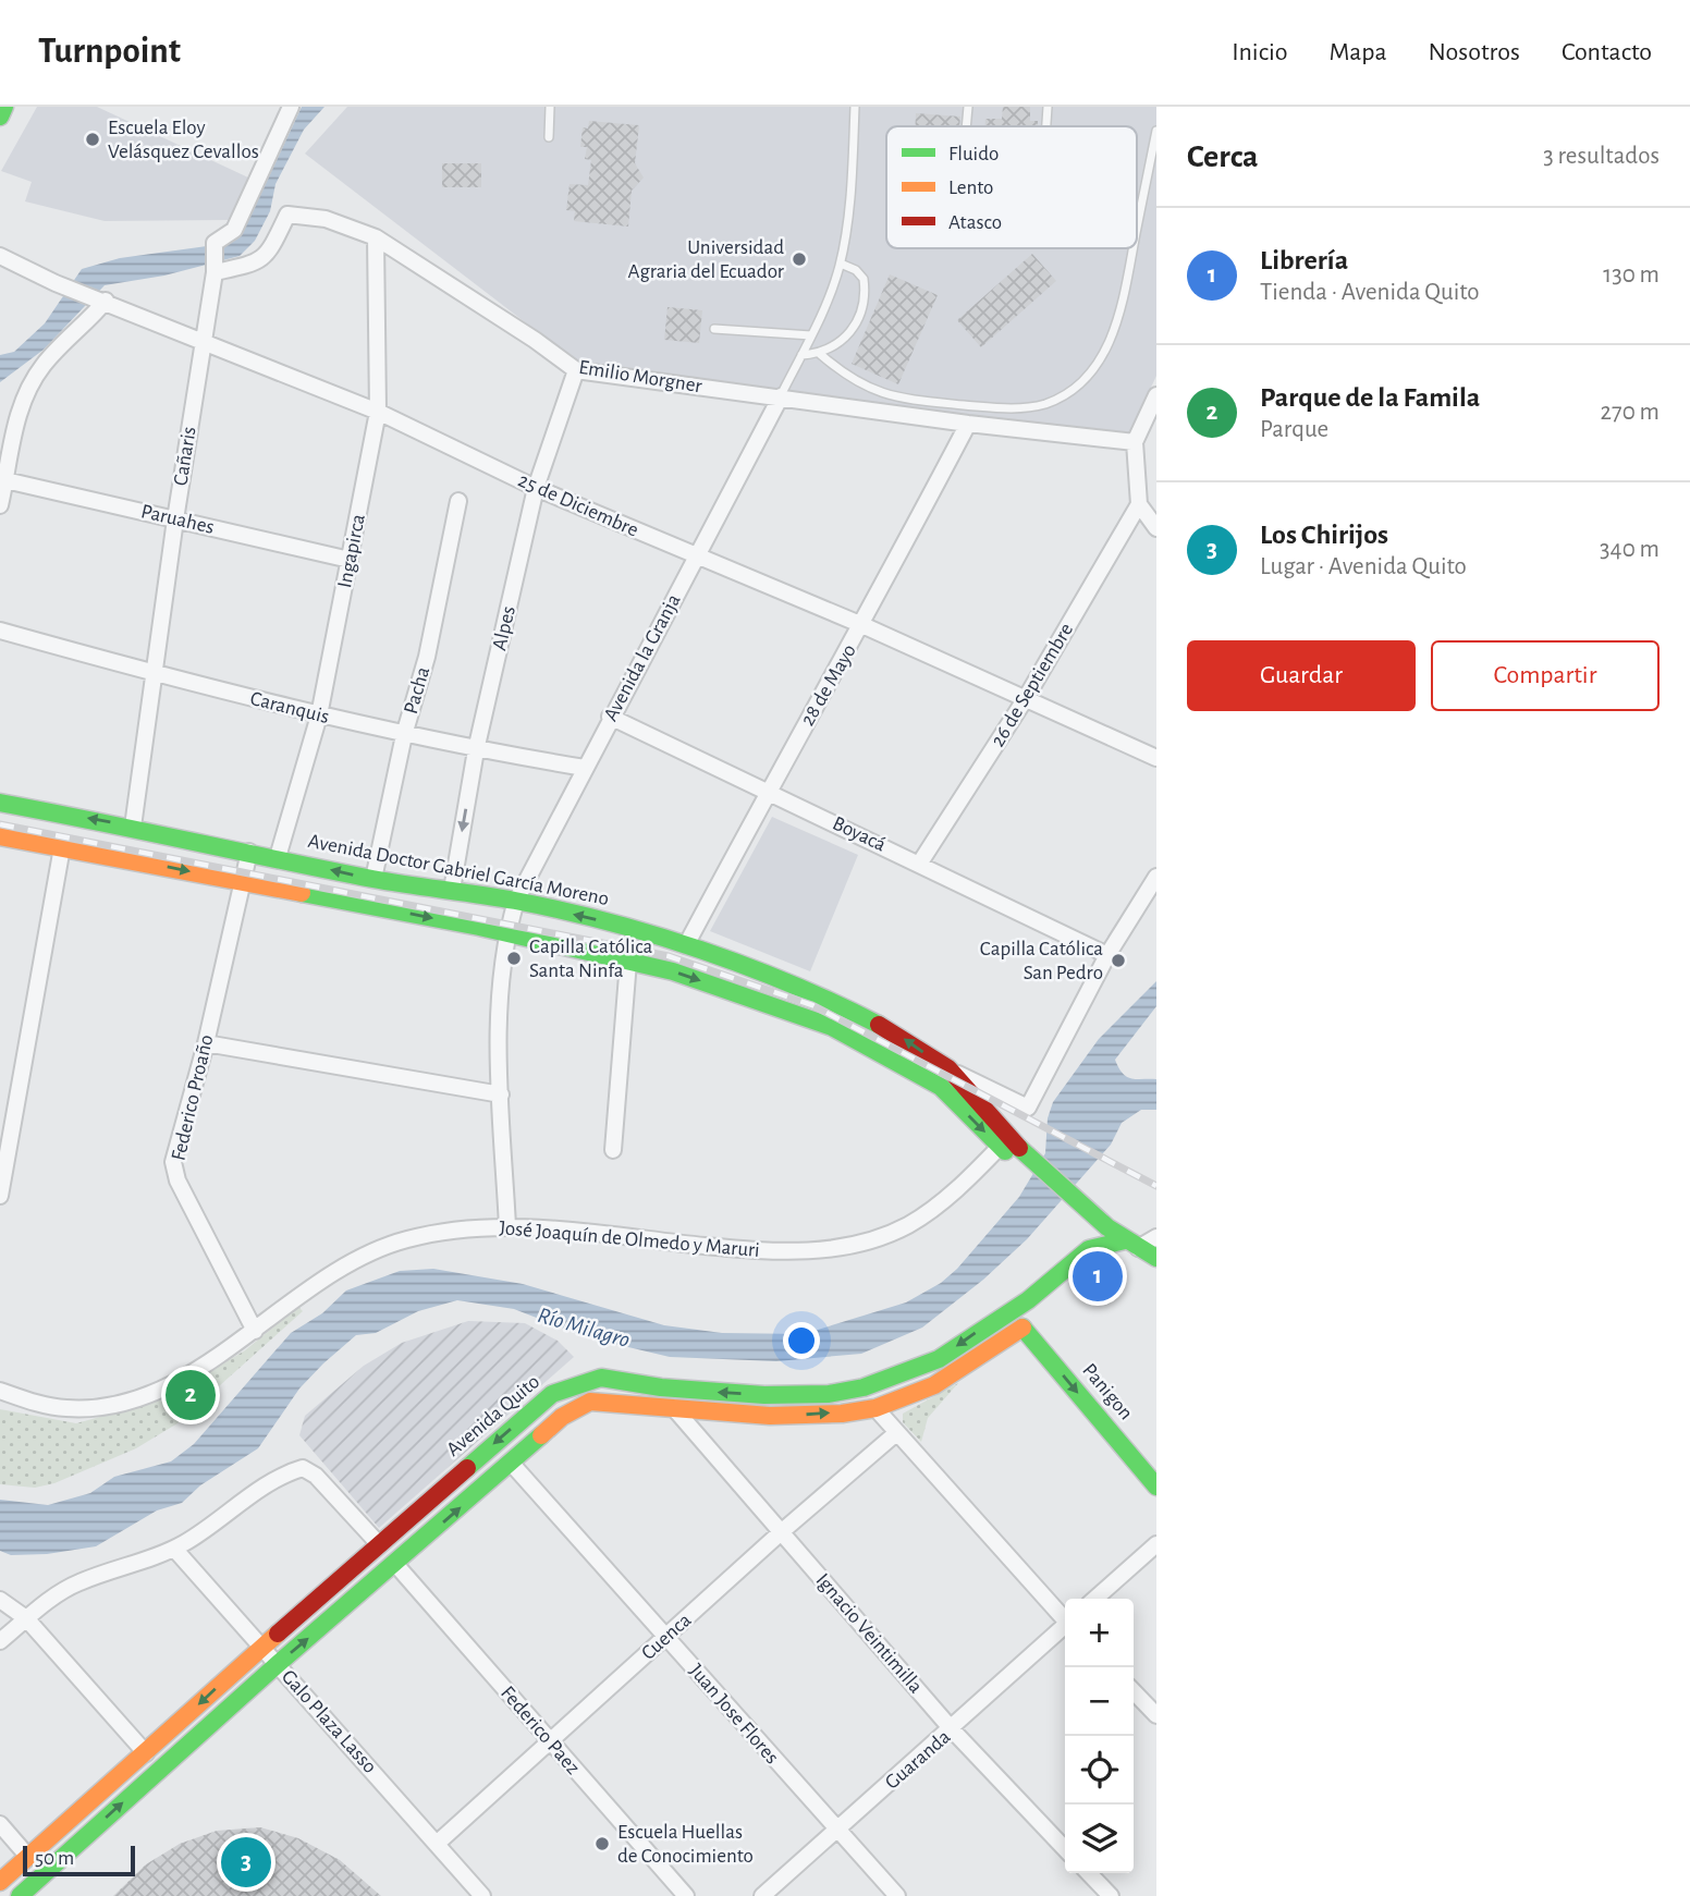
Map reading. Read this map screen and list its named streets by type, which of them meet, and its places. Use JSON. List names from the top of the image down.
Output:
{
  "streets": {
    "main road": ["Avenida Doctor Gabriel García Moreno", "Panigon", "Avenida Quito"],
    "street": [
      "Emilio Morgner",
      "Cañaris",
      "25 de Diciembre",
      "Paruahes",
      "Ingapirca",
      "Alpes",
      "Avenida la Granja",
      "28 de Mayo",
      "26 de Septiembre",
      "Pacha",
      "Caranquis",
      "Boyacá",
      "Federico Proaño",
      "José Joaquín de Olmedo y Maruri",
      "Ignacio Veintimilla",
      "Cuenca",
      "Juan Jose Flores",
      "Galo Plaza Lasso",
      "Federico Paez",
      "Guaranda"
    ]
  },
  "crossings": [
    ["Emilio Morgner", "Cañaris"],
    ["Emilio Morgner", "Ingapirca"],
    ["Emilio Morgner", "Alpes"],
    ["Emilio Morgner", "Avenida la Granja"],
    ["Emilio Morgner", "28 de Mayo"],
    ["Cañaris", "25 de Diciembre"],
    ["Cañaris", "Paruahes"],
    ["Cañaris", "Caranquis"],
    ["Cañaris", "Avenida Doctor Gabriel García Moreno"],
    ["25 de Diciembre", "Ingapirca"],
    ["25 de Diciembre", "Alpes"],
    ["25 de Diciembre", "Avenida la Granja"],
    ["25 de Diciembre", "28 de Mayo"],
    ["25 de Diciembre", "26 de Septiembre"],
    ["Paruahes", "Ingapirca"],
    ["Ingapirca", "Caranquis"],
    ["Ingapirca", "Avenida Doctor Gabriel García Moreno"],
    ["Alpes", "Caranquis"],
    ["Alpes", "Avenida Doctor Gabriel García Moreno"],
    ["Avenida la Granja", "Caranquis"],
    ["Avenida la Granja", "Boyacá"],
    ["Avenida la Granja", "Avenida Doctor Gabriel García Moreno"],
    ["Avenida la Granja", "José Joaquín de Olmedo y Maruri"],
    ["28 de Mayo", "Boyacá"],
    ["28 de Mayo", "Avenida Doctor Gabriel García Moreno"],
    ["26 de Septiembre", "Boyacá"],
    ["Pacha", "Caranquis"],
    ["Pacha", "Avenida Doctor Gabriel García Moreno"],
    ["Avenida Doctor Gabriel García Moreno", "Federico Proaño"],
    ["Avenida Doctor Gabriel García Moreno", "José Joaquín de Olmedo y Maruri"],
    ["Avenida Doctor Gabriel García Moreno", "Avenida Quito"],
    ["Federico Proaño", "José Joaquín de Olmedo y Maruri"],
    ["Avenida Quito", "Galo Plaza Lasso"],
    ["Ignacio Veintimilla", "Cuenca"],
    ["Ignacio Veintimilla", "Guaranda"],
    ["Cuenca", "Juan Jose Flores"],
    ["Cuenca", "Galo Plaza Lasso"],
    ["Cuenca", "Federico Paez"],
    ["Juan Jose Flores", "Guaranda"]
  ],
  "one_way": ["Panigon"],
  "water": ["Río Milagro"],
  "places": [
    "Escuela Eloy Velásquez Cevallos",
    "Universidad Agraria del Ecuador",
    "Capilla Católica Santa Ninfa",
    "Capilla Católica San Pedro",
    "Escuela Huellas de Conocimiento"
  ],
  "legend": ["Fluido", "Lento", "Atasco"],
  "scale_bar": "50 m",
  "page": {
    "header": "Turnpoint",
    "nav": [
      "Inicio",
      "Mapa",
      "Nosotros",
      "Contacto"
    ],
    "heading": ["Cerca", "3 resultados"],
    "list": [
      {
        "mark": "1",
        "name": "Librería",
        "note": "Tienda · Avenida Quito",
        "value": "130 m"
      },
      {
        "mark": "2",
        "name": "Parque de la Famila",
        "note": "Parque",
        "value": "270 m"
      },
      {
        "mark": "3",
        "name": "Los Chirijos",
        "note": "Lugar · Avenida Quito",
        "value": "340 m"
      }
    ],
    "buttons": ["Guardar", "Compartir"],
    "pins": ["1", "2", "3"],
    "map_buttons": ["+", "−"],
    "scale": "50 m"
  }
}
